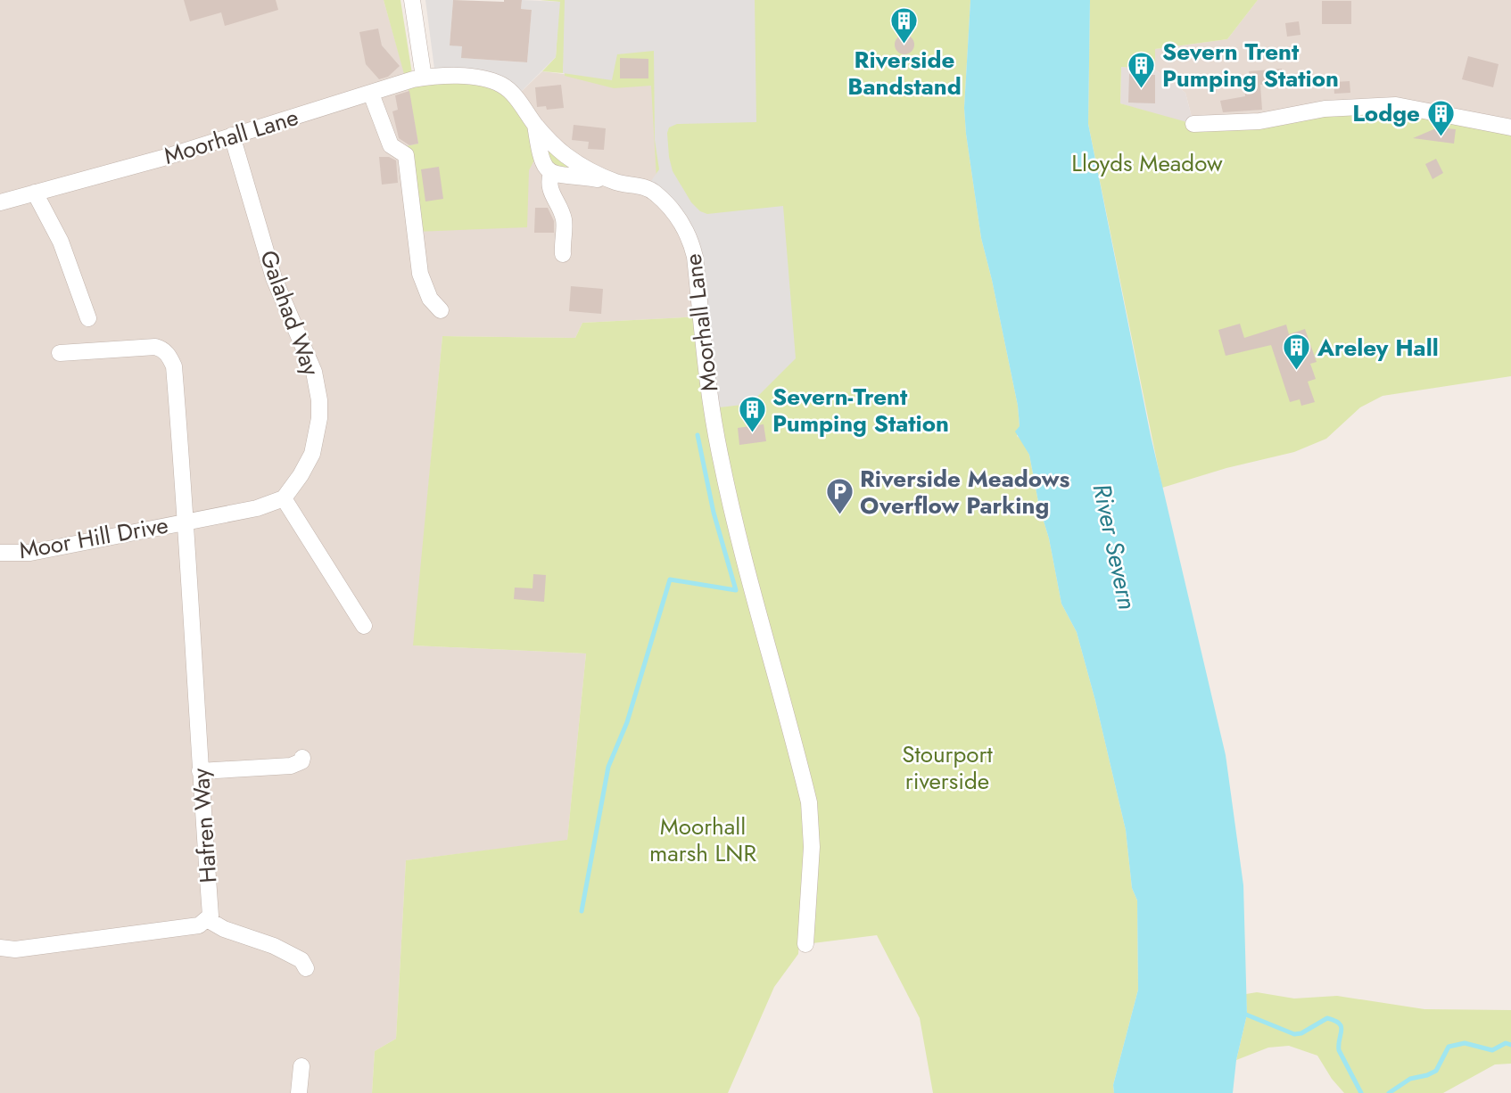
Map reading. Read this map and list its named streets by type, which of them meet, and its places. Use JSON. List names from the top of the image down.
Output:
{
  "streets": {
    "street": [
      "Moorhall Lane",
      "Galahad Way",
      "Moor Hill Drive",
      "Hafren Way"
    ]
  },
  "crossings": [
    ["Moorhall Lane", "Galahad Way"],
    ["Moor Hill Drive", "Hafren Way"]
  ],
  "water": ["River Severn"],
  "parks": ["Lloyds Meadow", "Stourport riverside", "Moorhall marsh LNR"],
  "places": {
    "building": [
      "Riverside Bandstand",
      "Severn Trent Pumping Station",
      "Lodge",
      "Areley Hall",
      "Severn-Trent Pumping Station"
    ],
    "parking": ["Riverside Meadows Overflow Parking"]
  }
}
